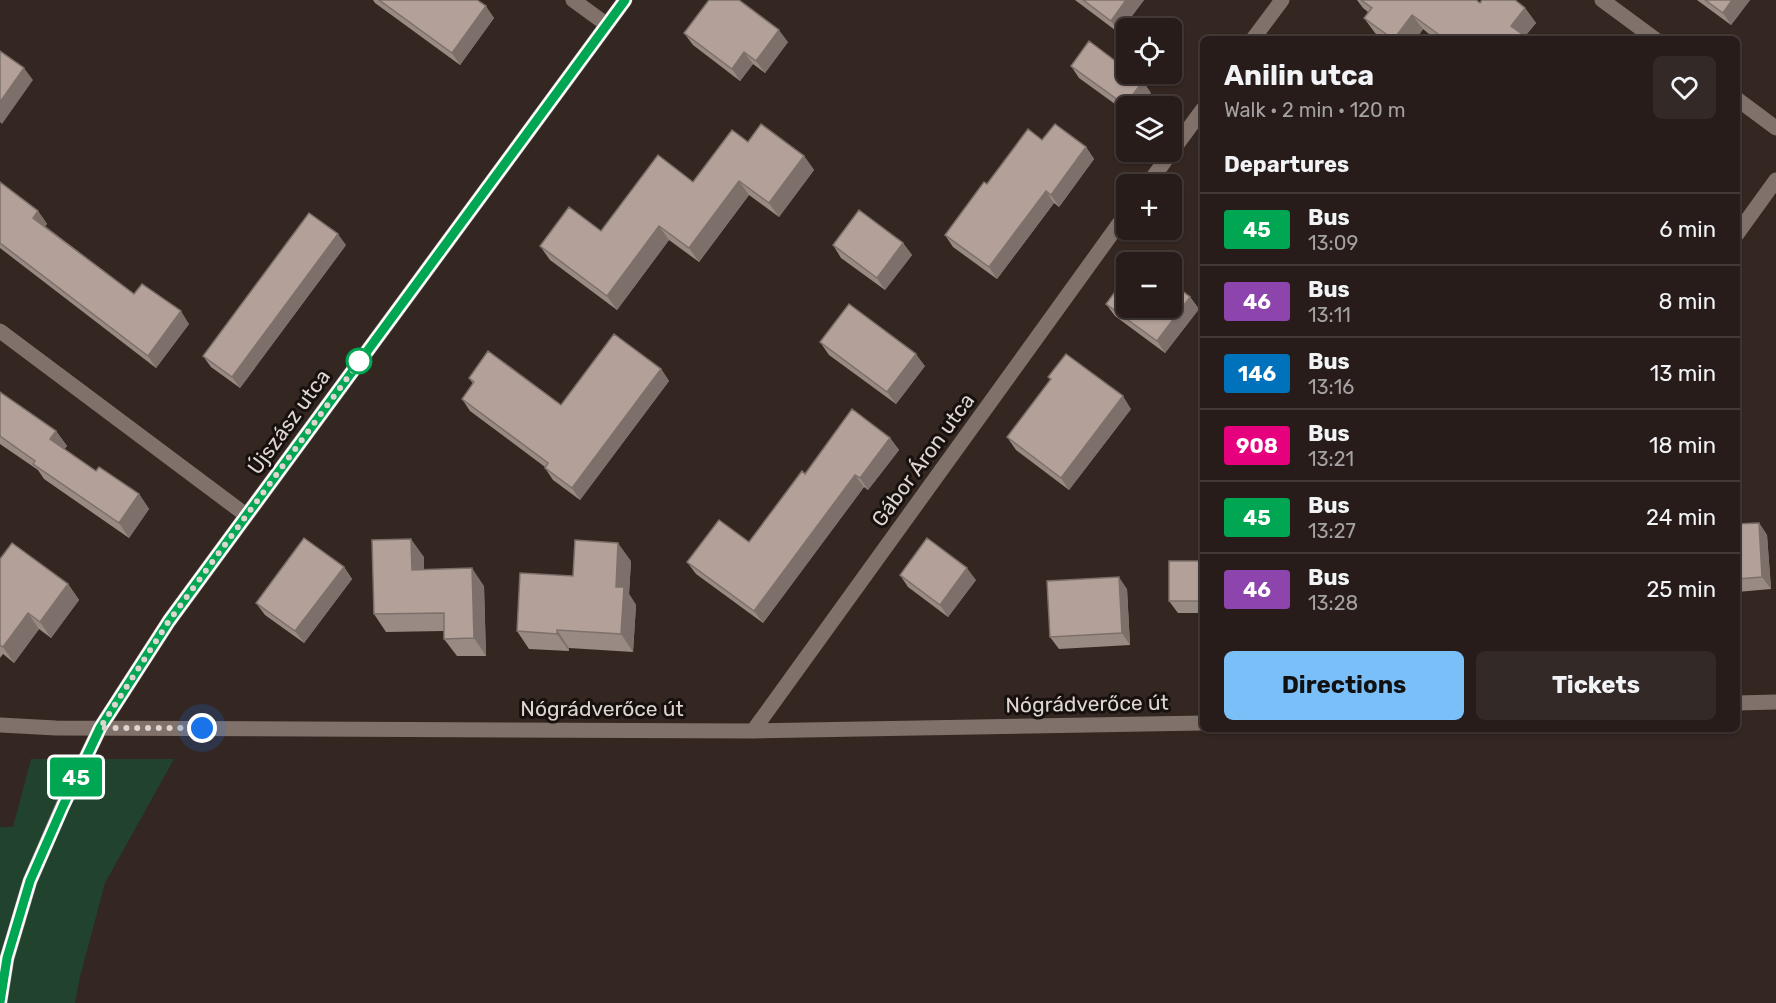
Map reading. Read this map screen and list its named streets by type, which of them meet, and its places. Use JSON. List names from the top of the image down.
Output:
{
  "streets": {
    "street": ["Újszász utca", "Gábor Áron utca", "Nógrádverőce út"]
  },
  "crossings": [
    ["Újszász utca", "Nógrádverőce út"],
    ["Gábor Áron utca", "Nógrádverőce út"]
  ],
  "lines": ["bus line 45"],
  "page": {
    "on_map": "45",
    "map_buttons": ["+", "−"],
    "heading": [
      ["Anilin utca", "Walk · 2 min · 120 m"],
      "Departures"
    ],
    "list": [
      {
        "mark": "45",
        "name": "Bus",
        "note": "13:09",
        "value": "6 min"
      },
      {
        "mark": "46",
        "name": "Bus",
        "note": "13:11",
        "value": "8 min"
      },
      {
        "mark": "146",
        "name": "Bus",
        "note": "13:16",
        "value": "13 min"
      },
      {
        "mark": "908",
        "name": "Bus",
        "note": "13:21",
        "value": "18 min"
      },
      {
        "mark": "45",
        "name": "Bus",
        "note": "13:27",
        "value": "24 min"
      },
      {
        "mark": "46",
        "name": "Bus",
        "note": "13:28",
        "value": "25 min"
      }
    ],
    "buttons": ["Directions", "Tickets"]
  }
}
